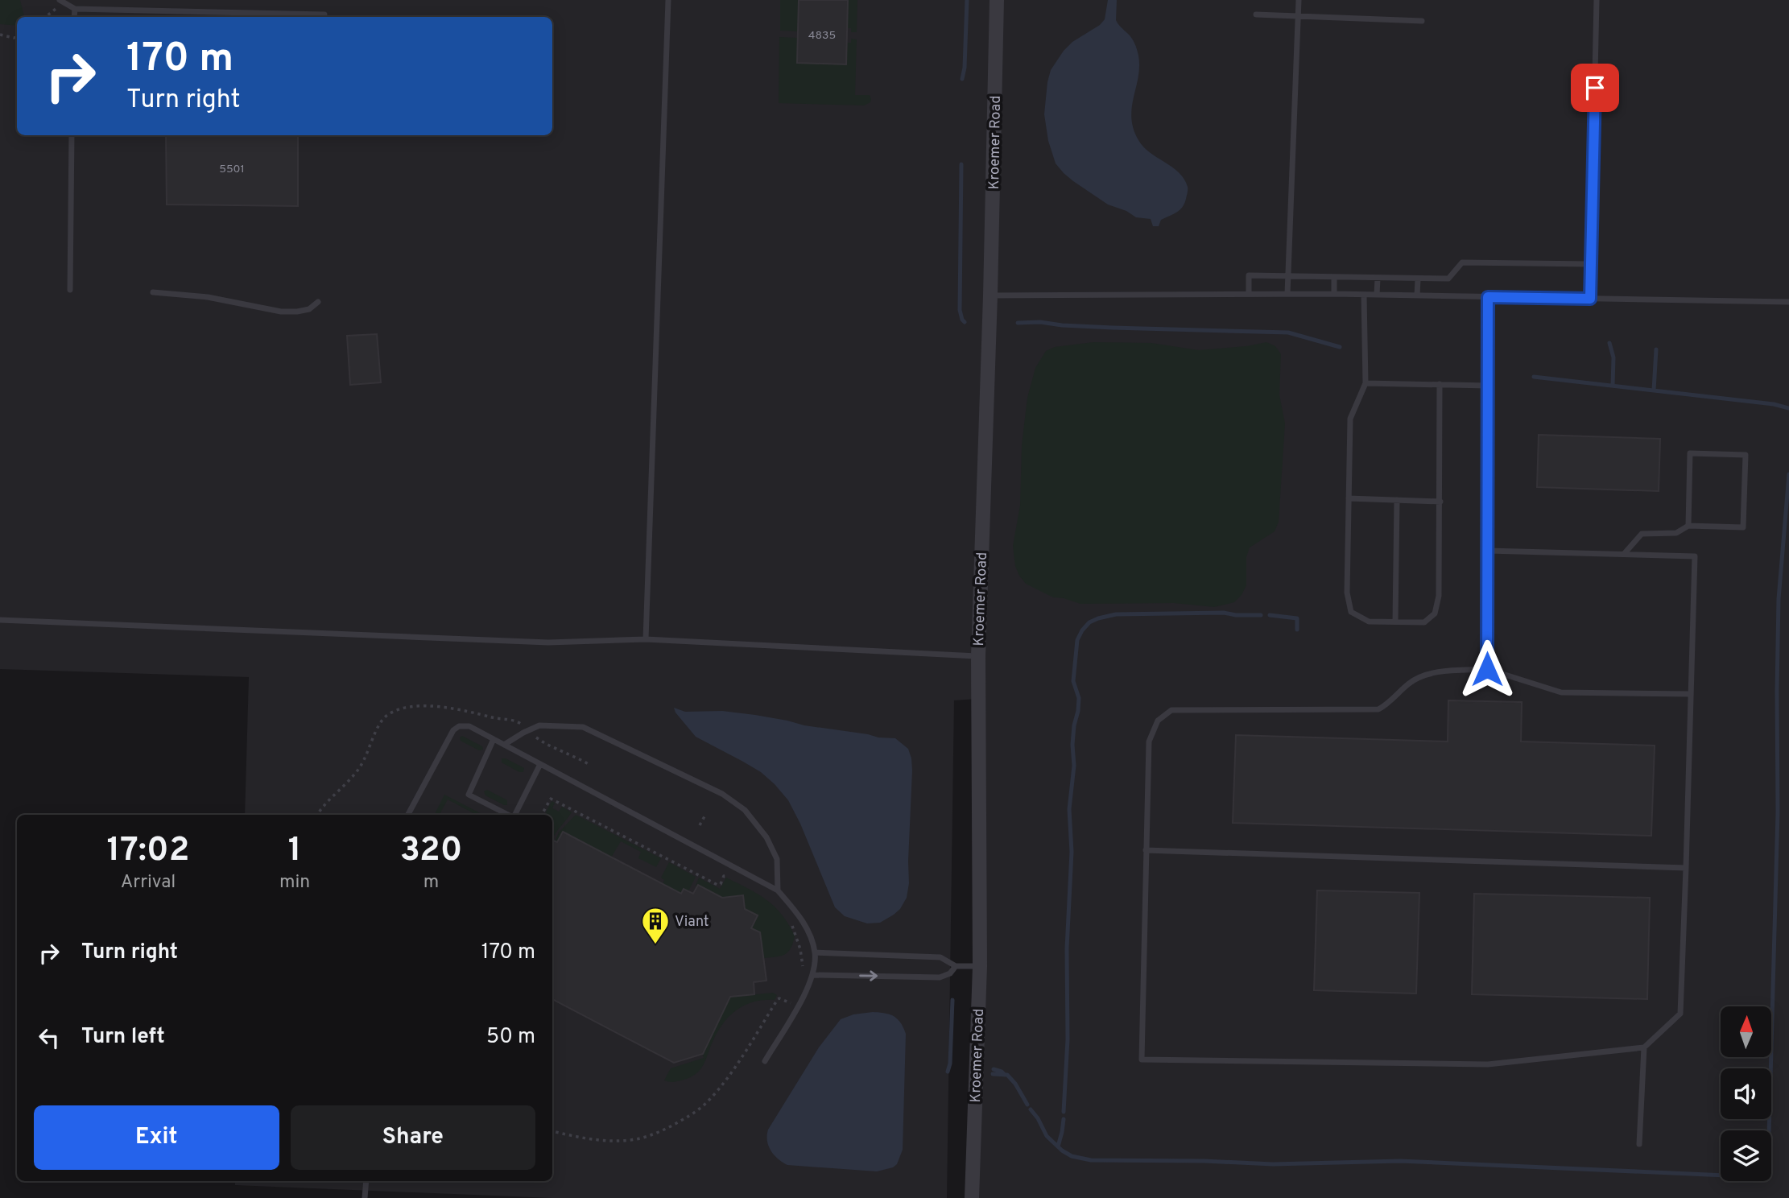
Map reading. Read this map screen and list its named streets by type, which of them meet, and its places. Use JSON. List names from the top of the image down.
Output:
{
  "streets": {
    "street": ["Kroemer Road"]
  },
  "places": {
    "building": ["Viant"]
  },
  "house_numbers": ["4835", "5501"],
  "north": "top",
  "page": {
    "turn": ["170 m", "Turn right"],
    "eta": [
      "17:02",
      "Arrival",
      "1",
      "min",
      "320",
      "m"
    ],
    "list": [
      {
        "name": "Turn right",
        "value": "170 m"
      },
      {
        "name": "Turn left",
        "value": "50 m"
      }
    ],
    "buttons": ["Exit", "Share"]
  }
}
